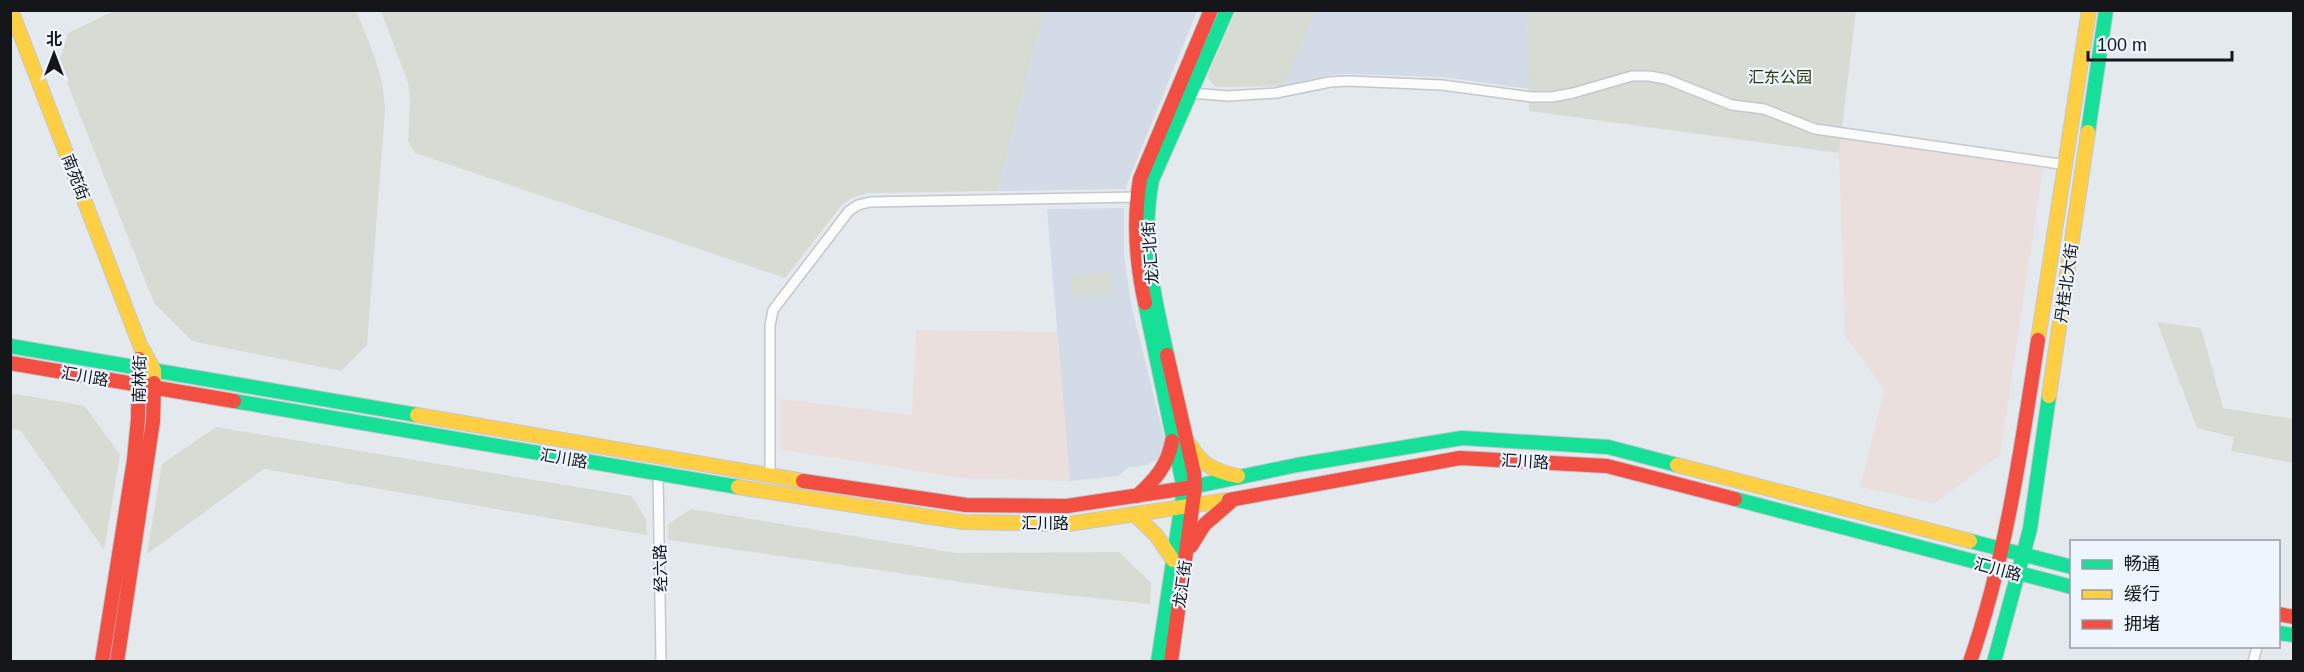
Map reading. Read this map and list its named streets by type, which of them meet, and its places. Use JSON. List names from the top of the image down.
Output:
{
  "streets": {
    "main road": [
      "南苑街",
      "龙汇北街",
      "丹桂北大街",
      "汇川路",
      "南林街",
      "龙汇街"
    ],
    "street": ["经六路"]
  },
  "crossings": [
    ["南苑街", "南林街"],
    ["龙汇北街", "汇川路"],
    ["龙汇北街", "龙汇街"],
    ["丹桂北大街", "汇川路"],
    ["汇川路", "南林街"],
    ["汇川路", "经六路"],
    ["汇川路", "龙汇街"]
  ],
  "parks": ["汇东公园"],
  "legend": ["畅通", "缓行", "拥堵"],
  "scale_bar": "100 m",
  "north": "top"
}
